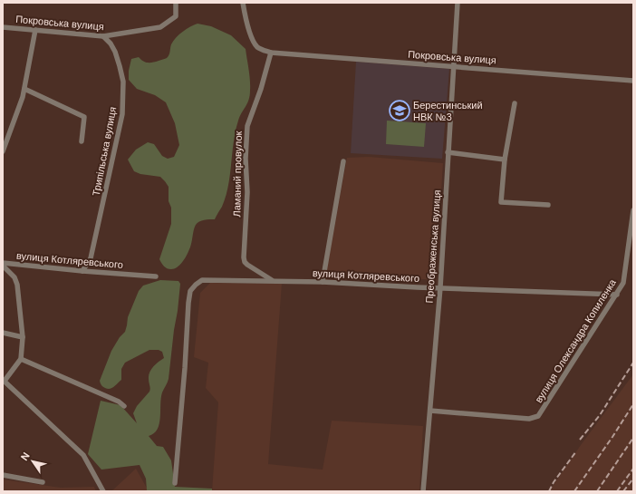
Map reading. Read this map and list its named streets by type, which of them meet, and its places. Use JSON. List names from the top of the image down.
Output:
{
  "streets": {
    "street": [
      "Покровська вулиця",
      "Трипільська вулиця",
      "Ламаний провулок",
      "Преображенська вулиця",
      "вулиця Котляревського",
      "вулиця Олександра Копиленка"
    ]
  },
  "crossings": [
    ["Покровська вулиця", "Трипільська вулиця"],
    ["Покровська вулиця", "Ламаний провулок"],
    ["Покровська вулиця", "Преображенська вулиця"],
    ["Трипільська вулиця", "вулиця Котляревського"],
    ["Ламаний провулок", "вулиця Котляревського"],
    ["Преображенська вулиця", "вулиця Котляревського"],
    ["Преображенська вулиця", "вулиця Олександра Копиленка"],
    ["вулиця Котляревського", "вулиця Олександра Копиленка"]
  ],
  "places": {
    "school or university": ["Берестинський НВК №3"]
  },
  "north": "top left"
}
